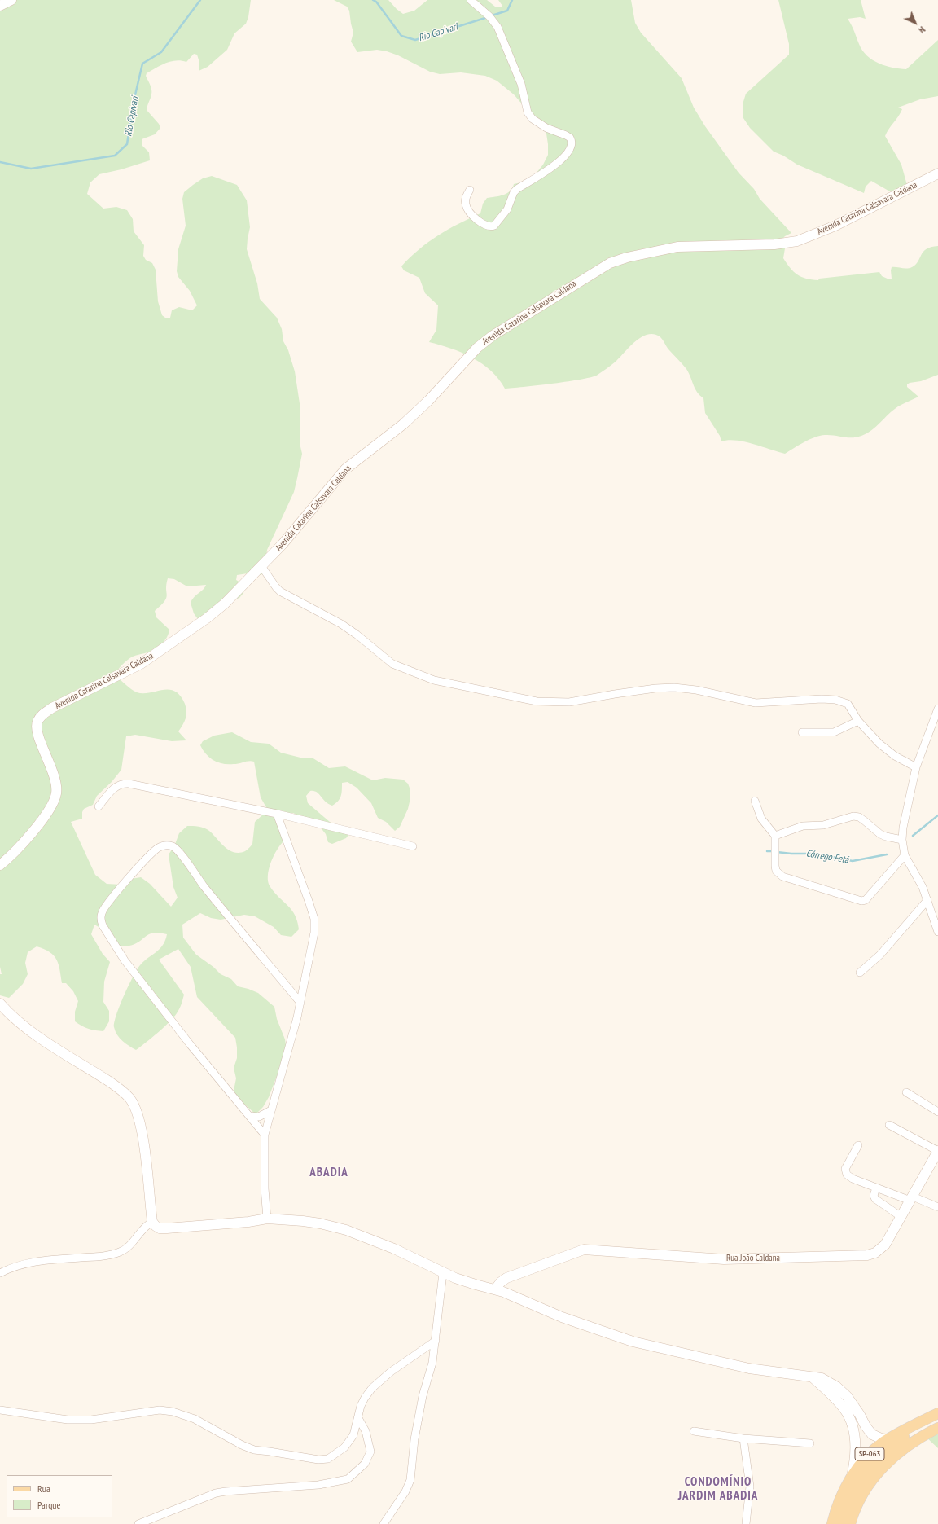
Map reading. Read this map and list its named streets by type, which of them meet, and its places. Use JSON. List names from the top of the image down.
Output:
{
  "streets": {
    "main road": ["SP-063"],
    "street": ["Avenida Catarina Calsavara Caldana", "Rua João Caldana"]
  },
  "districts": ["ABADIA", "CONDOMÍNIO JARDIM ABADIA"],
  "water": ["Rio Capivari", "Córrego Fetá"],
  "legend": ["Rua", "Parque"],
  "north": "bottom right"
}
